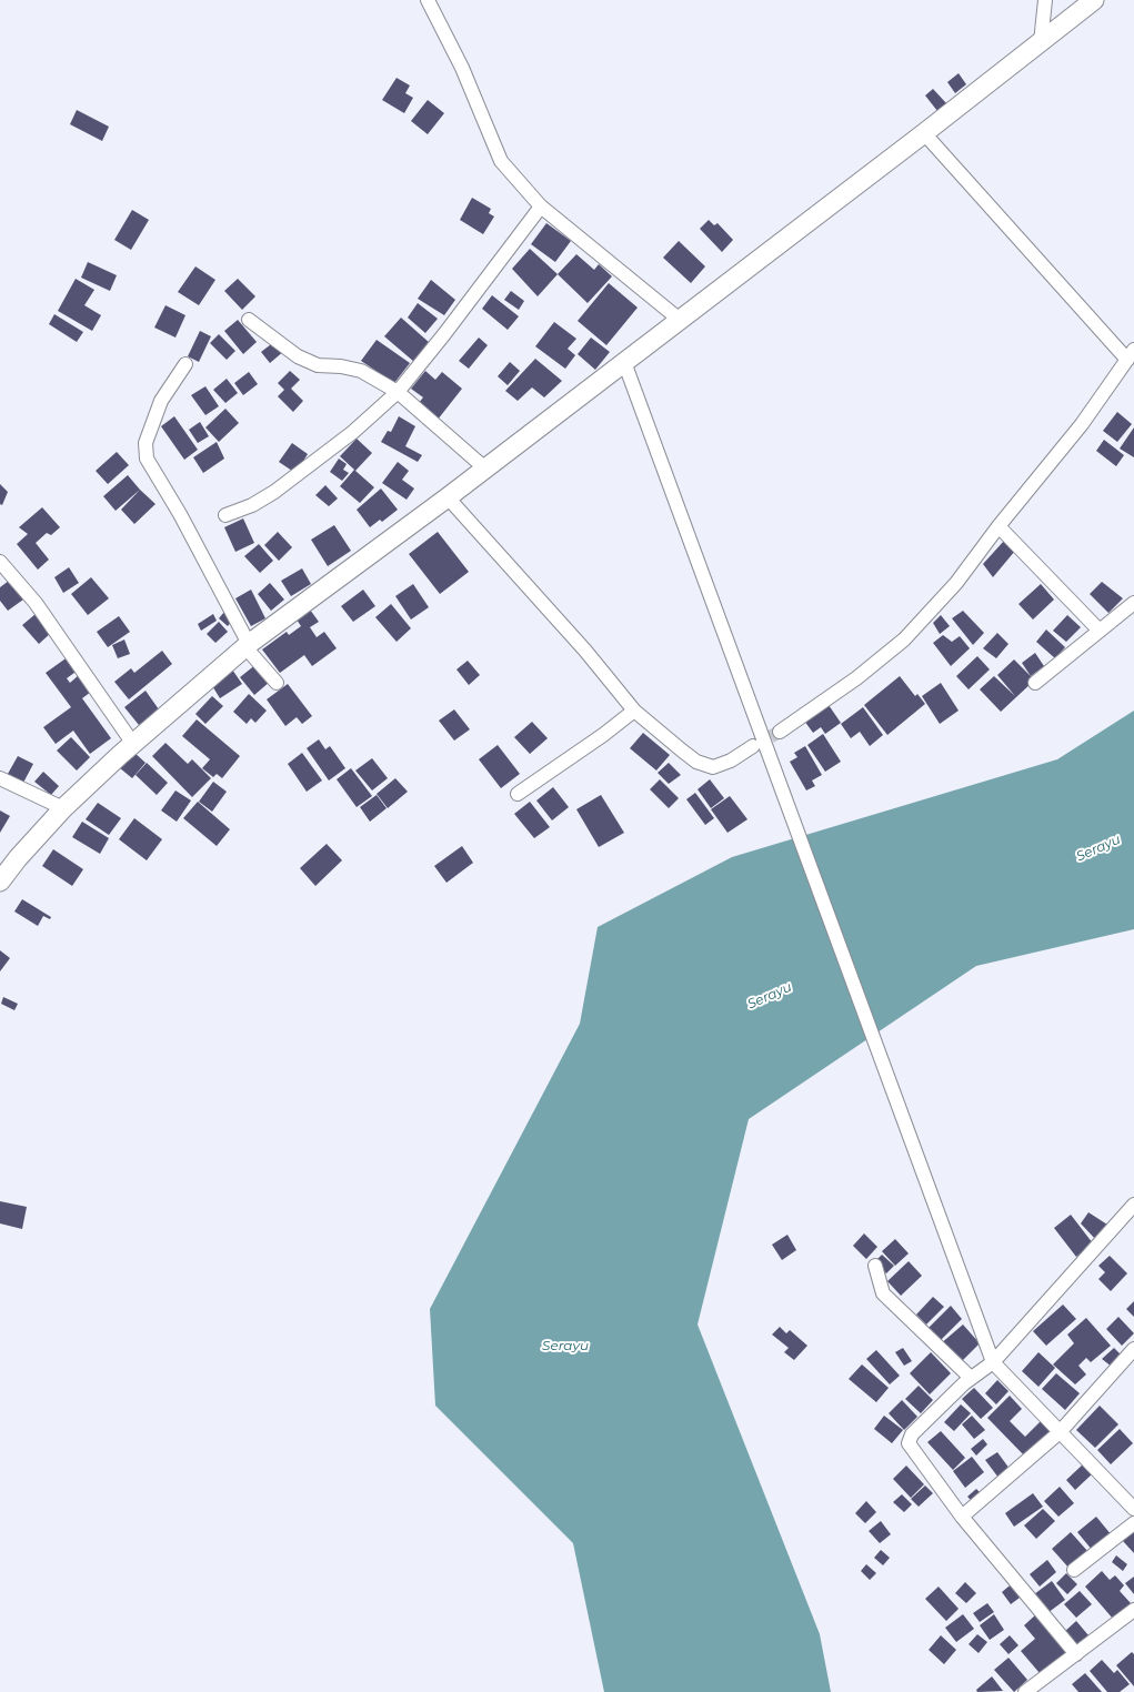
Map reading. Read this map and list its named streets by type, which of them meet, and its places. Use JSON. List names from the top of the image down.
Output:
{
  "water": ["Serayu"]
}
